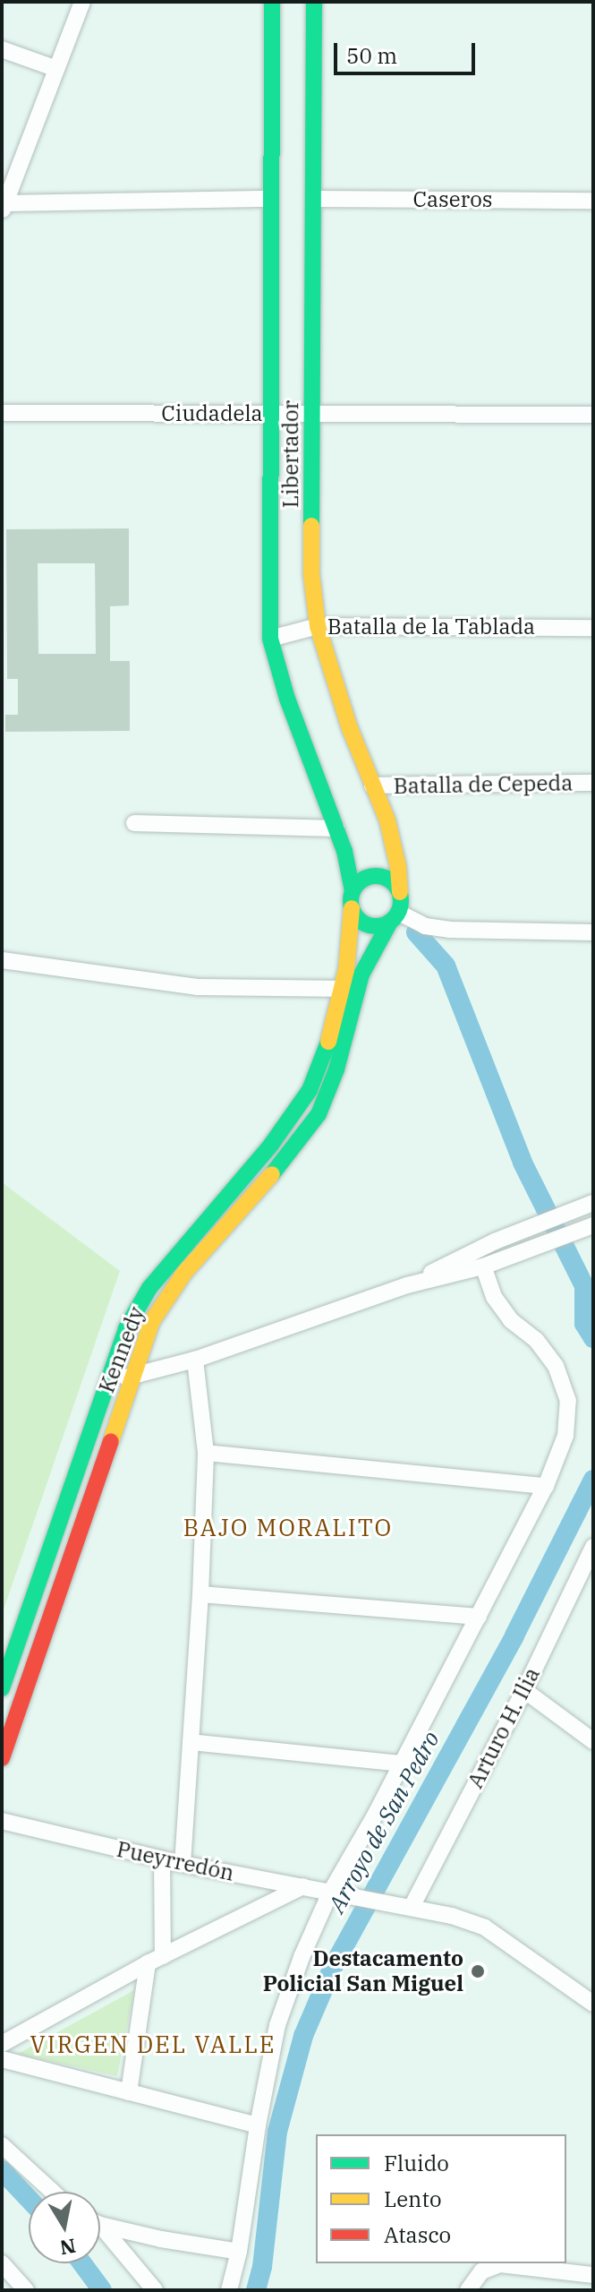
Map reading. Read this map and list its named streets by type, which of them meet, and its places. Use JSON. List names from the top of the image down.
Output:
{
  "streets": {
    "street": [
      "Caseros",
      "Ciudadela",
      "Libertador",
      "Batalla de la Tablada",
      "Batalla de Cepeda",
      "Kennedy",
      "Arturo H. Ilia",
      "Pueyrredón"
    ]
  },
  "crossings": [
    ["Caseros", "Libertador"],
    ["Ciudadela", "Libertador"],
    ["Libertador", "Batalla de la Tablada"],
    ["Libertador", "Batalla de Cepeda"],
    ["Libertador", "Kennedy"],
    ["Arturo H. Ilia", "Pueyrredón"]
  ],
  "districts": ["BAJO MORALITO", "VIRGEN DEL VALLE"],
  "water": ["Arroyo de San Pedro"],
  "places": ["Destacamento Policial San Miguel"],
  "legend": ["Fluido", "Lento", "Atasco"],
  "scale_bar": "50 m",
  "north": "bottom"
}
